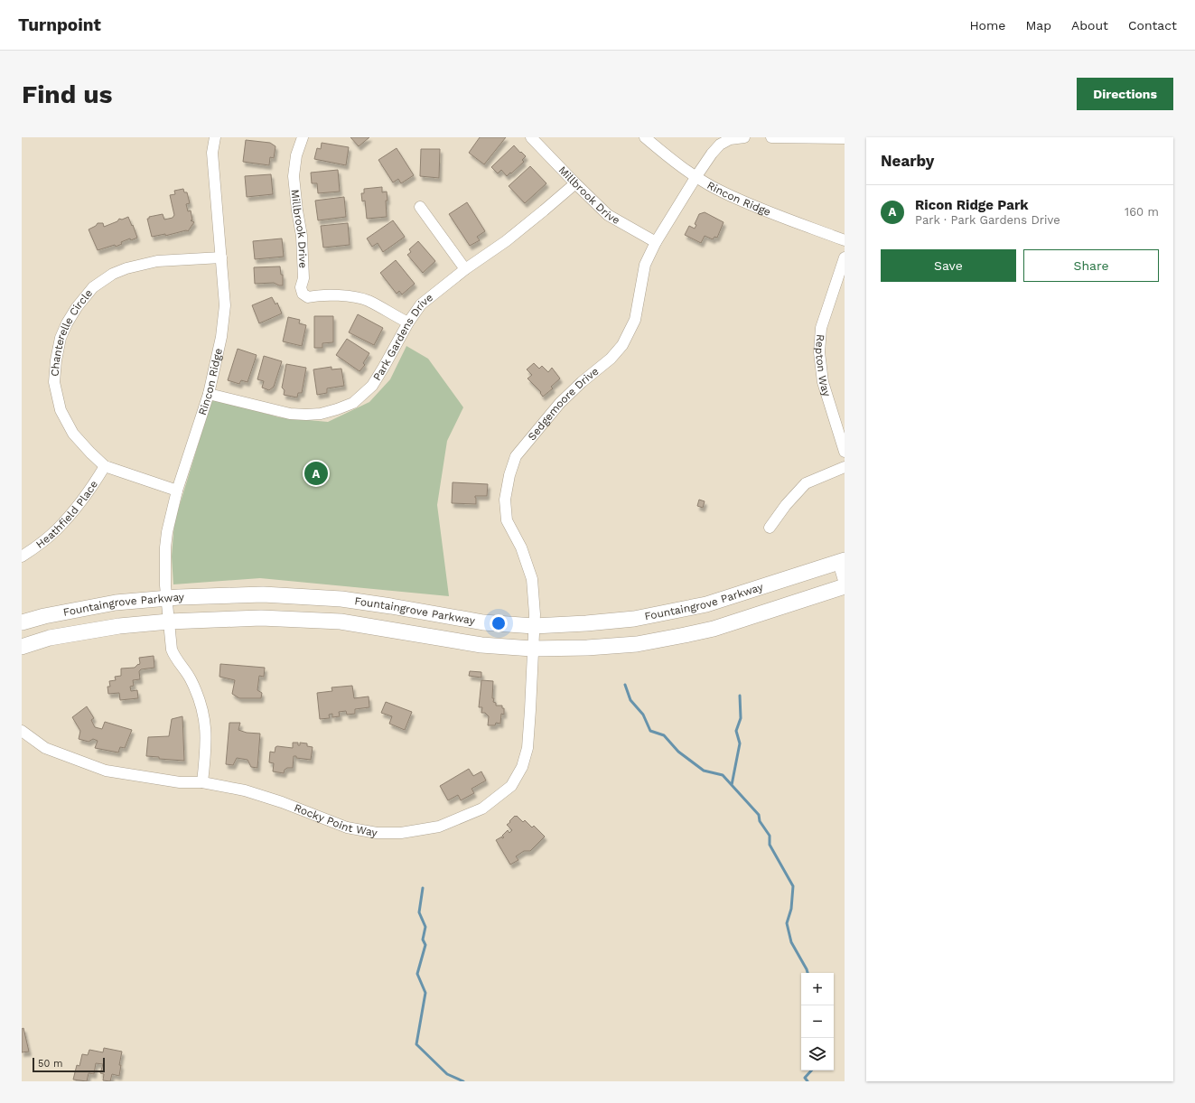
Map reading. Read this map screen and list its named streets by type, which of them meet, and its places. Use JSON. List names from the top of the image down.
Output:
{
  "streets": {
    "main road": ["Fountaingrove Parkway"],
    "street": [
      "Millbrook Drive",
      "Rincon Ridge",
      "Chanterelle Circle",
      "Park Gardens Drive",
      "Repton Way",
      "Sedgemoore Drive",
      "Heathfield Place",
      "Rocky Point Way"
    ]
  },
  "crossings": [
    ["Millbrook Drive", "Park Gardens Drive"],
    ["Millbrook Drive", "Sedgemoore Drive"],
    ["Rincon Ridge", "Chanterelle Circle"],
    ["Rincon Ridge", "Park Gardens Drive"],
    ["Rincon Ridge", "Sedgemoore Drive"],
    ["Rincon Ridge", "Fountaingrove Parkway"],
    ["Rincon Ridge", "Rocky Point Way"],
    ["Chanterelle Circle", "Heathfield Place"],
    ["Sedgemoore Drive", "Fountaingrove Parkway"],
    ["Sedgemoore Drive", "Rocky Point Way"],
    ["Fountaingrove Parkway", "Rocky Point Way"]
  ],
  "scale_bar": "50 m",
  "page": {
    "header": "Turnpoint",
    "nav": [
      "Home",
      "Map",
      "About",
      "Contact"
    ],
    "buttons": [
      "Directions",
      ["Save", "Share"]
    ],
    "title": "Find us",
    "heading": "Nearby",
    "list": [
      {
        "mark": "A",
        "name": "Ricon Ridge Park",
        "note": "Park · Park Gardens Drive",
        "value": "160 m"
      }
    ],
    "pins": "A",
    "map_buttons": ["+", "−"],
    "scale": "50 m"
  }
}
